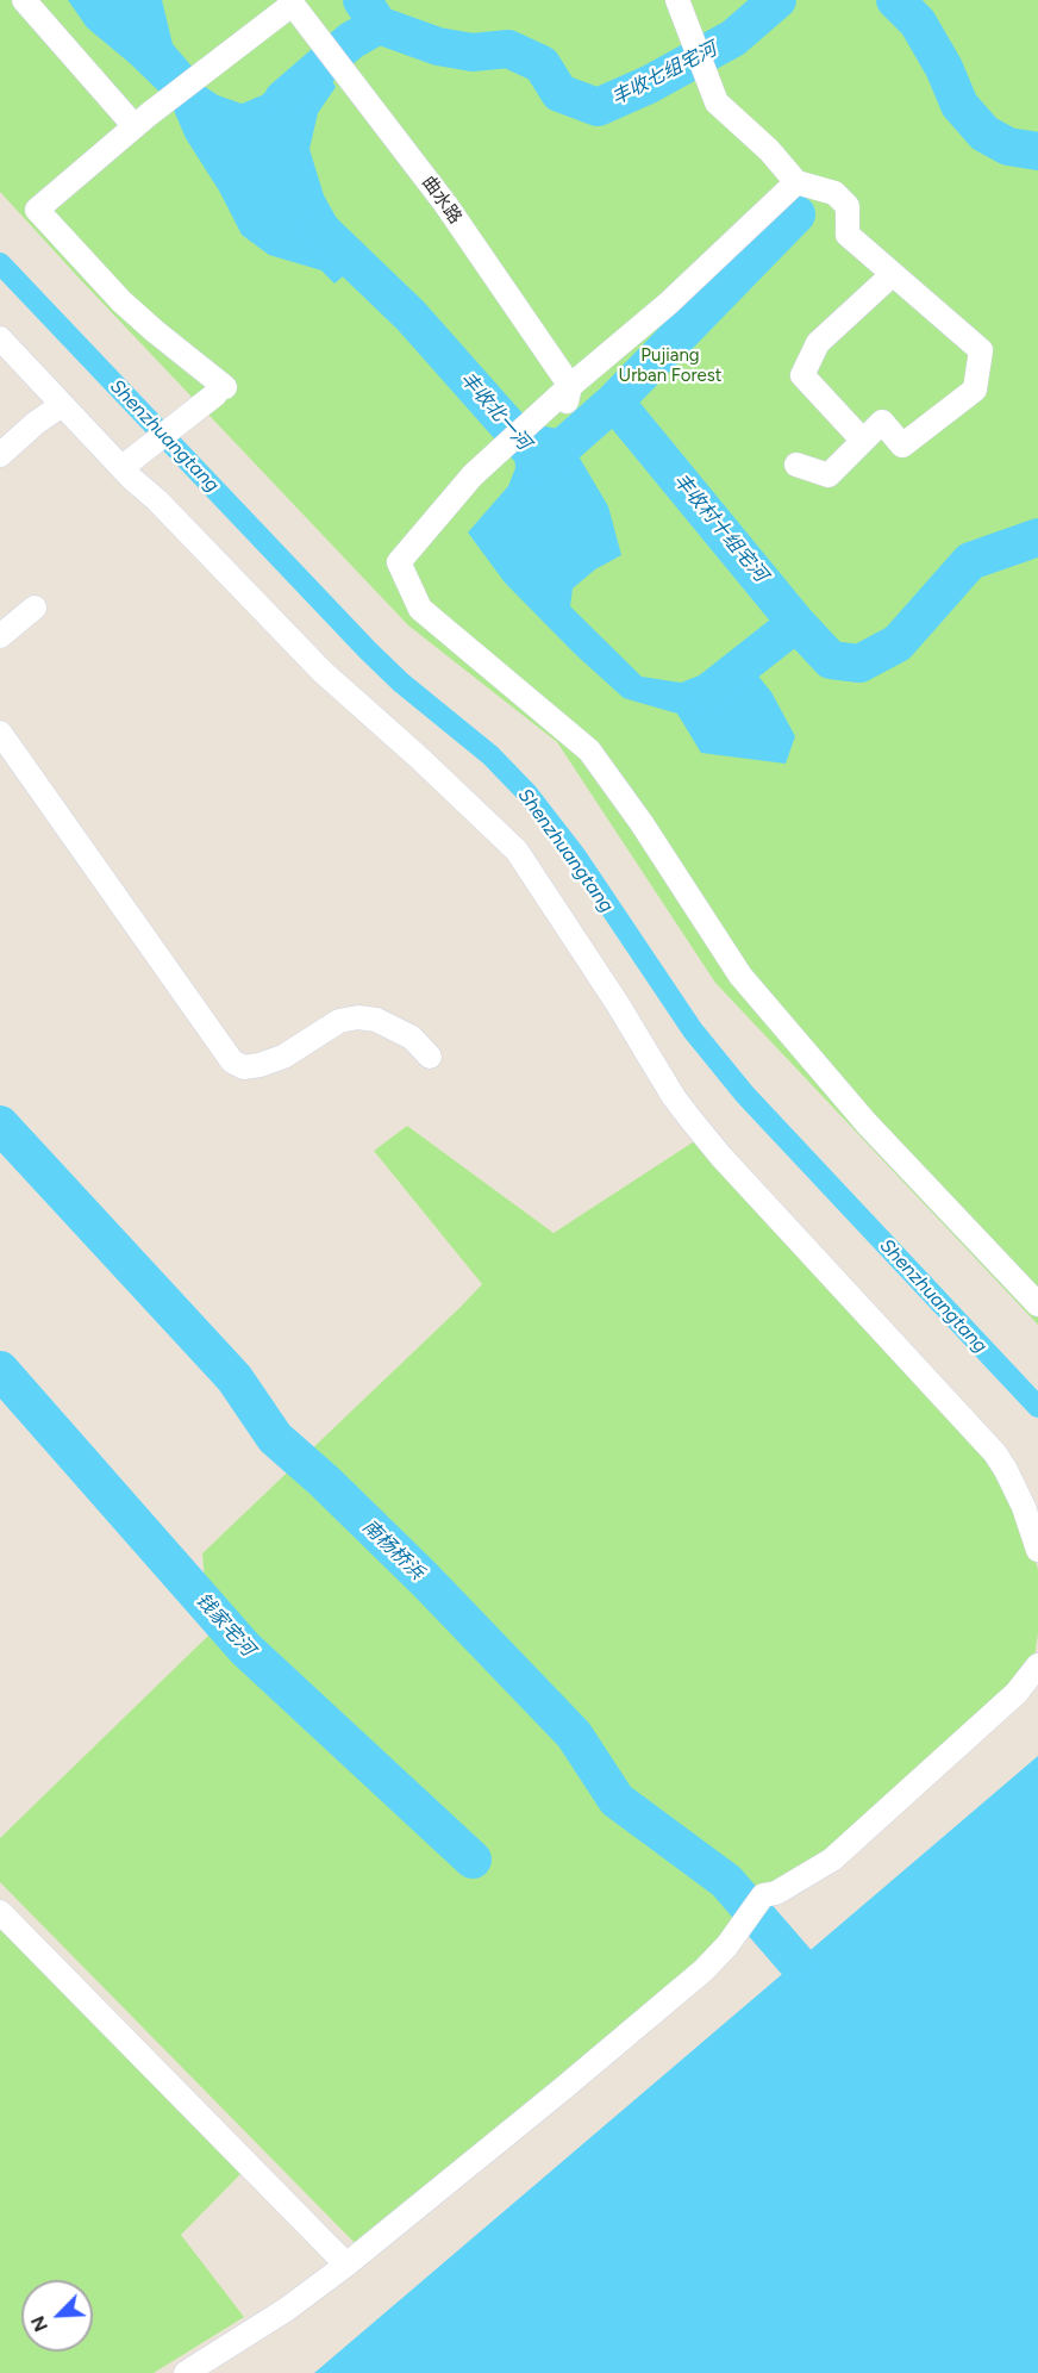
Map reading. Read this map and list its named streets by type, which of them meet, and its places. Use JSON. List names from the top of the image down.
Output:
{
  "streets": {
    "street": ["曲水路"]
  },
  "water": [
    "丰收七组宅河",
    "丰收北一河",
    "Shenzhuangtang",
    "丰收村十组宅河",
    "南杨桥浜",
    "钱家宅河"
  ],
  "parks": ["Pujiang Urban Forest"],
  "north": "bottom left"
}
